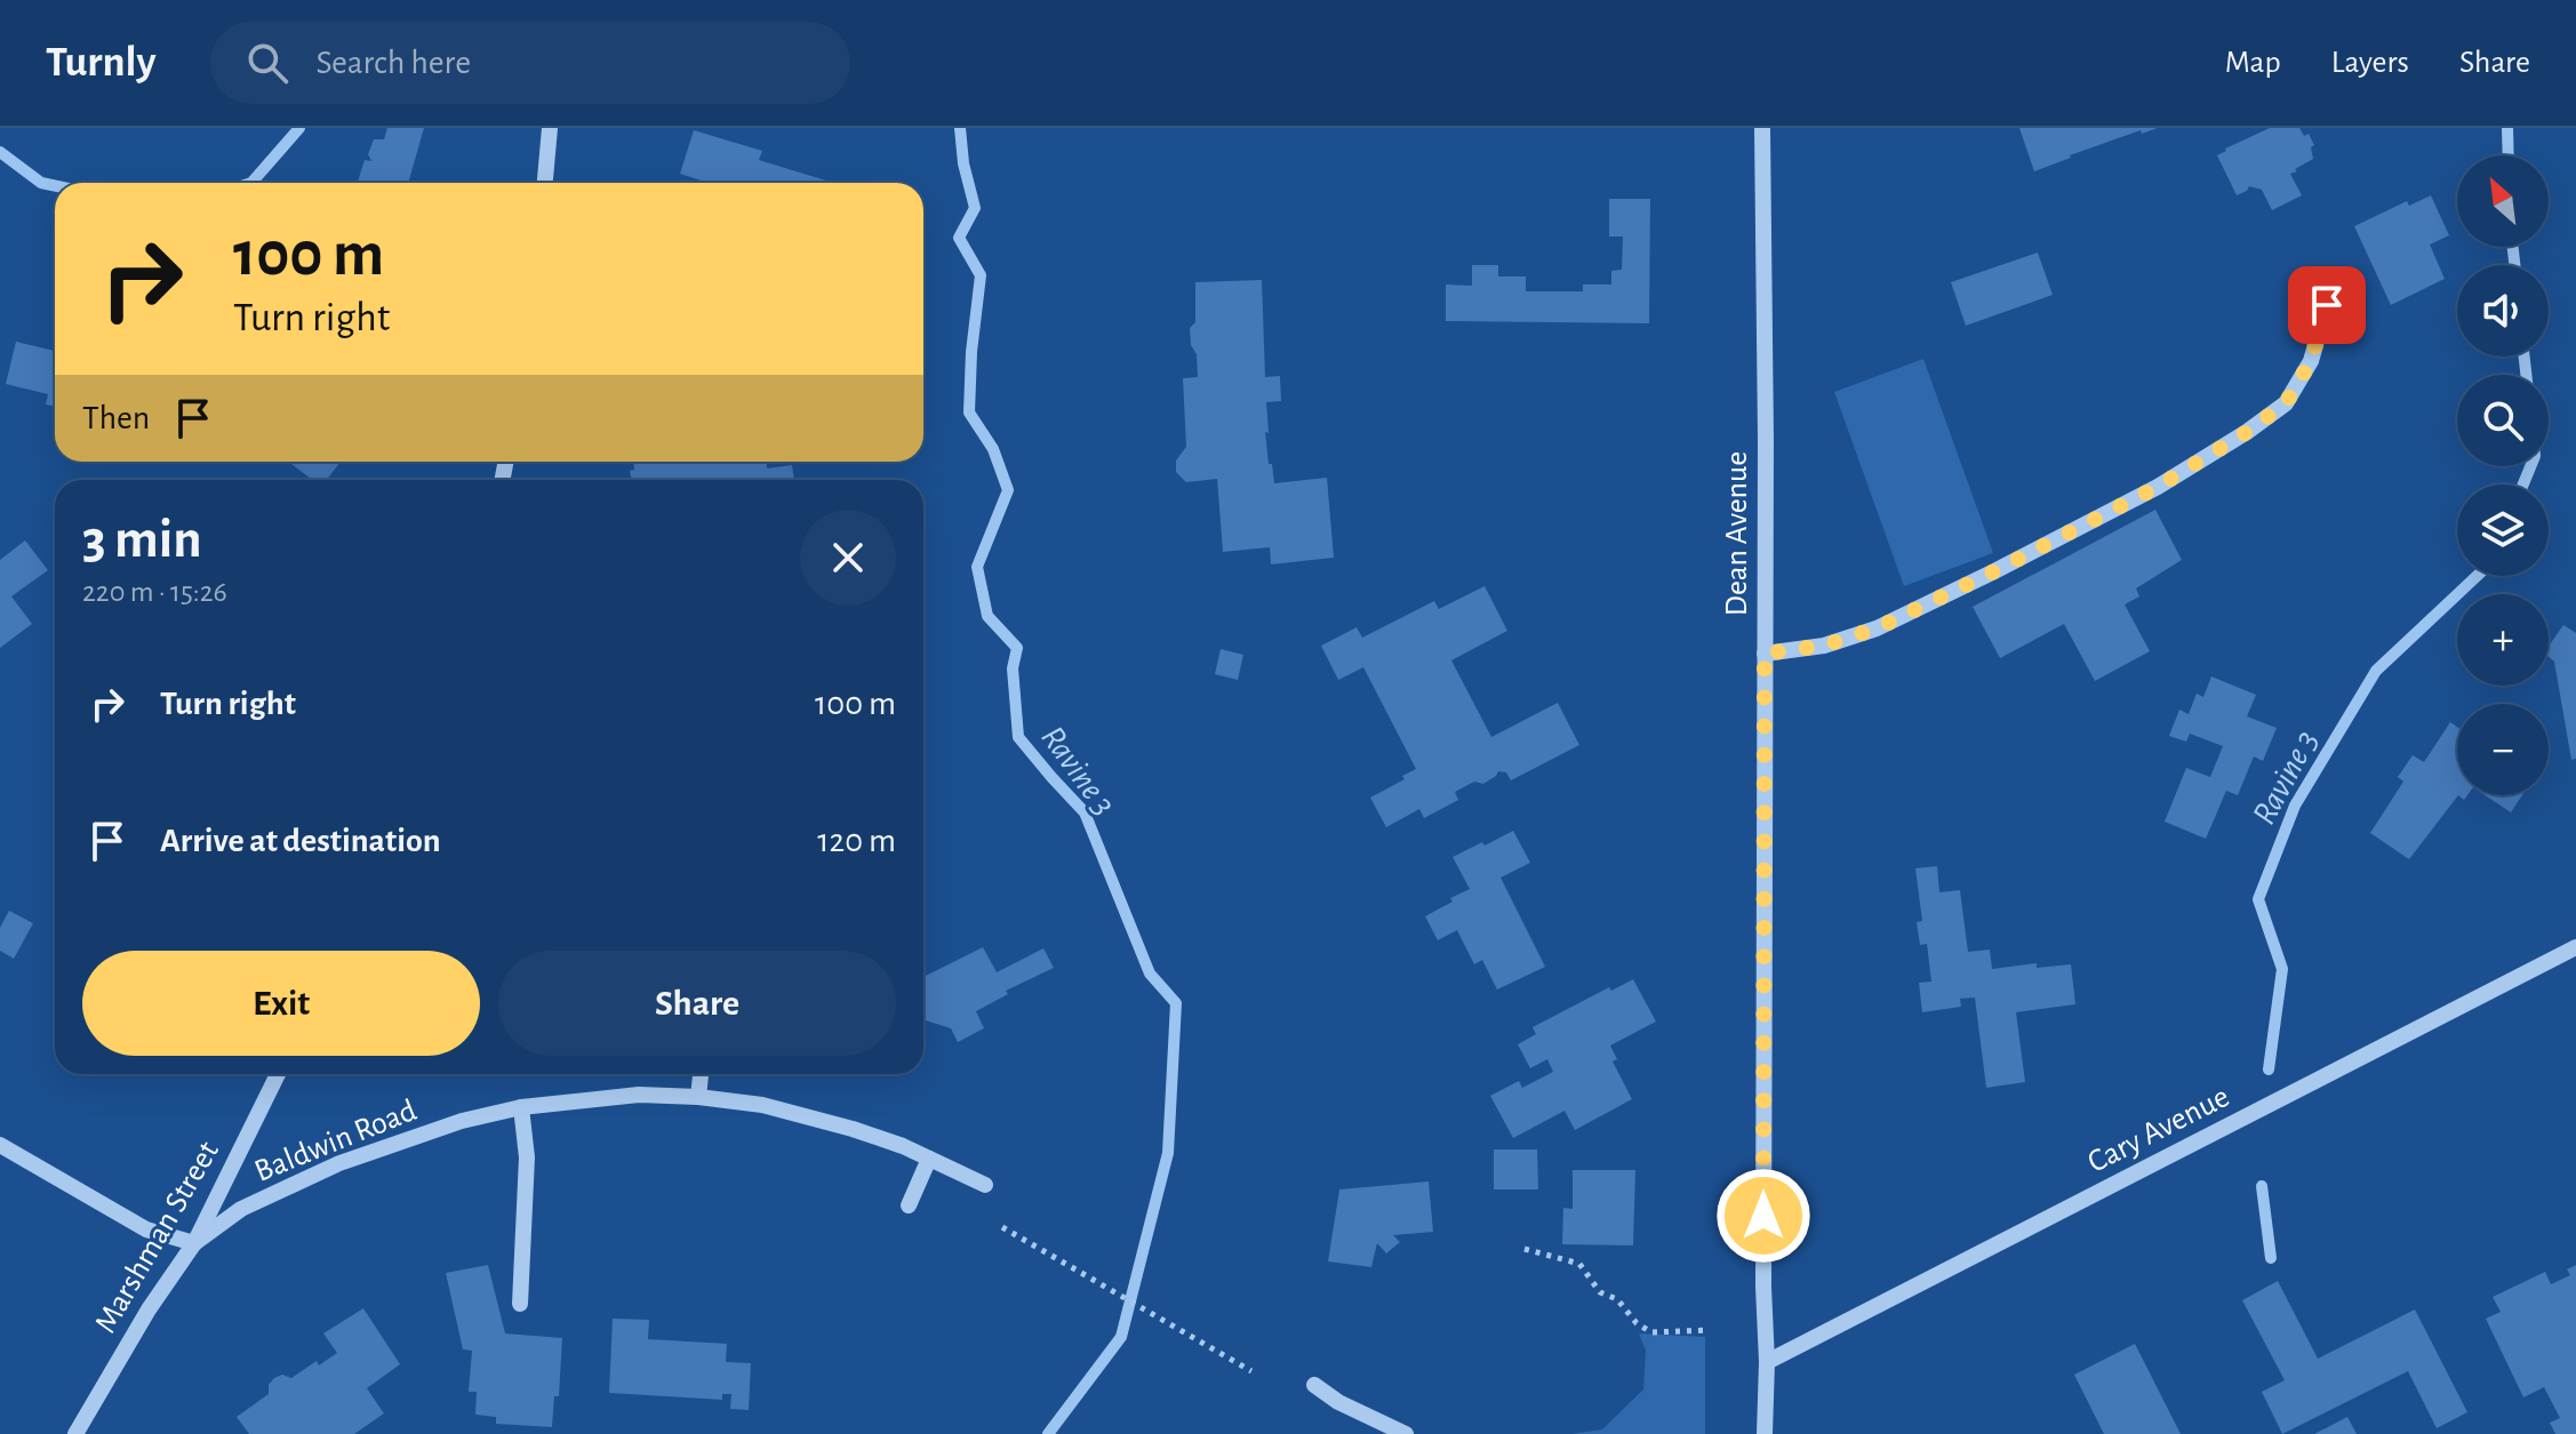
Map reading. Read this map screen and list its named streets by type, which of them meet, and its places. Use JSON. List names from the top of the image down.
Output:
{
  "streets": {
    "street": [
      "Dean Avenue",
      "Cary Avenue",
      "Baldwin Road",
      "Marshman Street"
    ]
  },
  "crossings": [
    ["Dean Avenue", "Cary Avenue"],
    ["Baldwin Road", "Marshman Street"]
  ],
  "water": ["Ravine 3"],
  "north": "top left",
  "page": {
    "header": "Turnly",
    "search": "Search here",
    "nav": ["Map", "Layers", "Share"],
    "map_buttons": ["+", "−"],
    "turn": ["100 m", "Turn right"],
    "then": "Then",
    "heading": ["3 min", "220 m · 15:26"],
    "list": [
      {
        "name": "Turn right",
        "value": "100 m"
      },
      {
        "name": "Arrive at destination",
        "value": "120 m"
      }
    ],
    "buttons": ["Exit", "Share"]
  }
}
